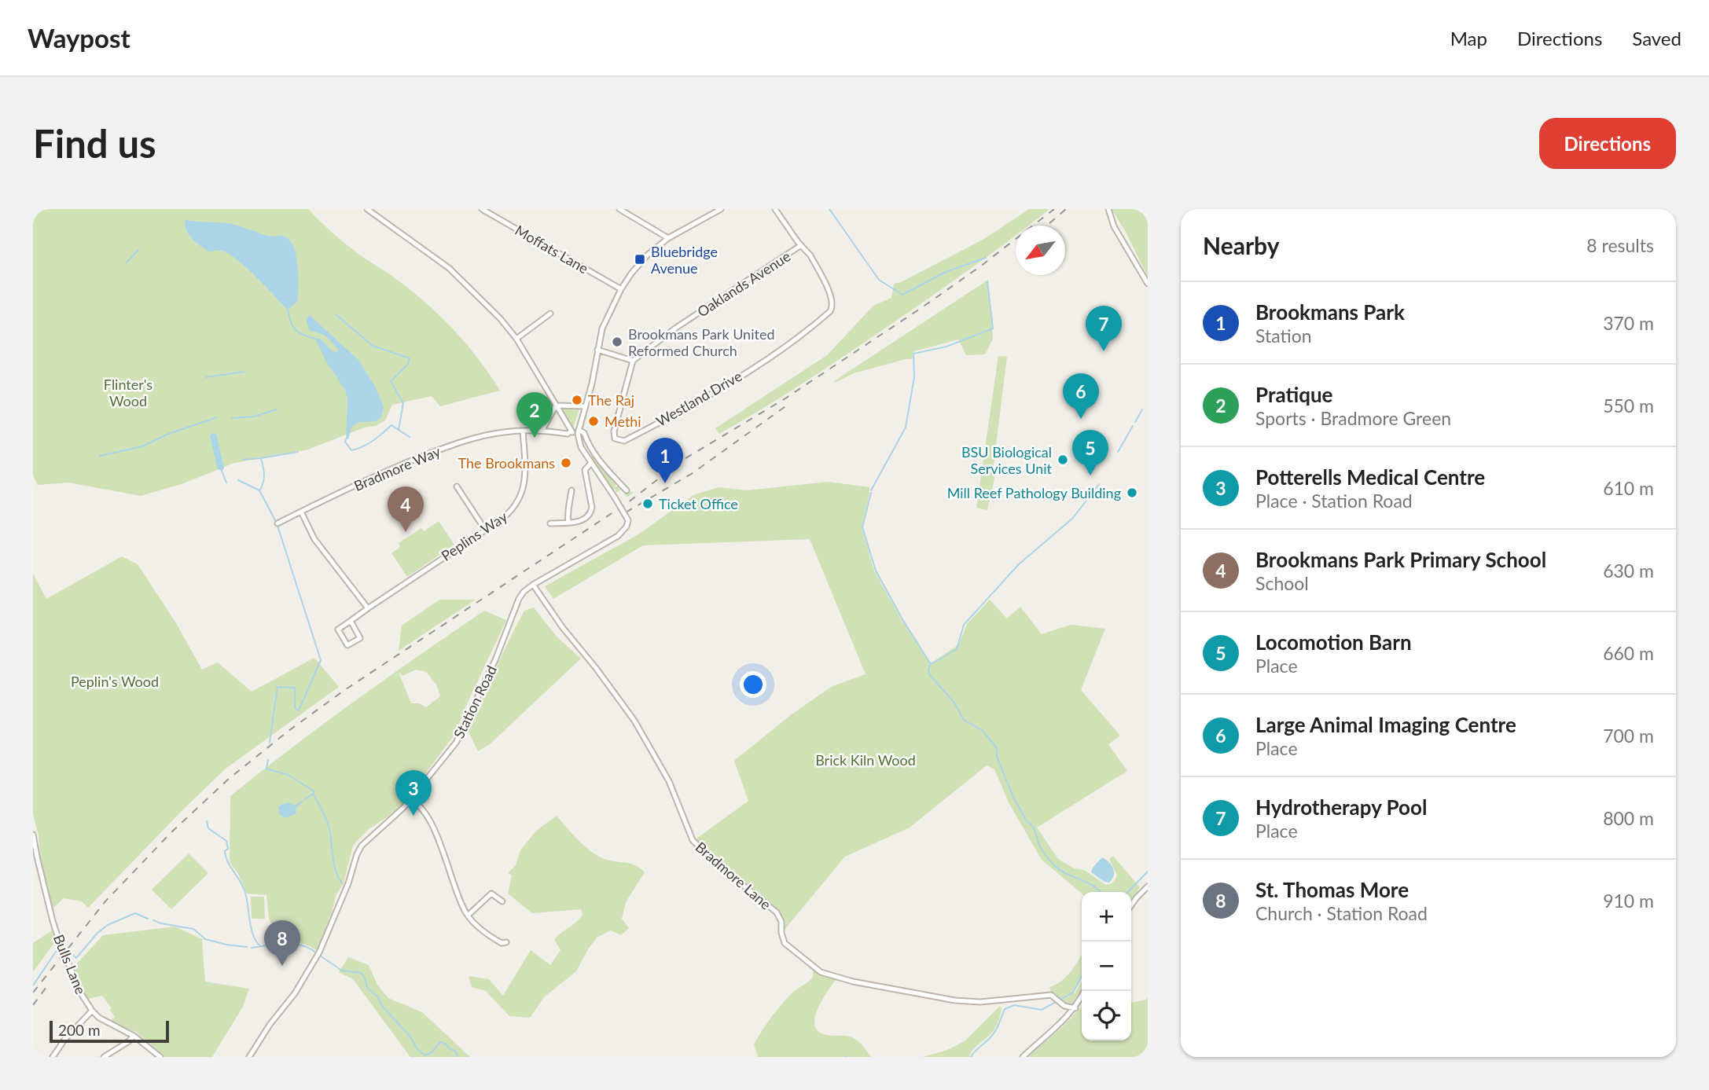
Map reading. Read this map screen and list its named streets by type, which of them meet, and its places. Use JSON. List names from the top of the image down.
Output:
{
  "streets": {
    "street": [
      "Moffats Lane",
      "Oaklands Avenue",
      "Westland Drive",
      "Bradmore Way",
      "Peplins Way",
      "Station Road",
      "Bradmore Lane",
      "Bulls Lane"
    ]
  },
  "crossings": [
    ["Oaklands Avenue", "Westland Drive"],
    ["Bradmore Way", "Peplins Way"],
    ["Bradmore Way", "Station Road"],
    ["Station Road", "Bradmore Lane"]
  ],
  "parks": ["Flinter's Wood", "Peplin's Wood", "Brick Kiln Wood"],
  "places": {
    "transit": ["Bluebridge Avenue"],
    "other": [
      "Brookmans Park United Reformed Church",
      "The Raj",
      "Methi",
      "BSU Biological Services Unit",
      "The Brookmans",
      "Mill Reef Pathology Building",
      "Ticket Office"
    ]
  },
  "scale_bar": "200 m",
  "north": "bottom left",
  "page": {
    "header": "Waypost",
    "nav": ["Map", "Directions", "Saved"],
    "buttons": "Directions",
    "title": "Find us",
    "heading": ["Nearby", "8 results"],
    "list": [
      {
        "mark": "1",
        "name": "Brookmans Park",
        "note": "Station",
        "value": "370 m"
      },
      {
        "mark": "2",
        "name": "Pratique",
        "note": "Sports · Bradmore Green",
        "value": "550 m"
      },
      {
        "mark": "3",
        "name": "Potterells Medical Centre",
        "note": "Place · Station Road",
        "value": "610 m"
      },
      {
        "mark": "4",
        "name": "Brookmans Park Primary School",
        "note": "School",
        "value": "630 m"
      },
      {
        "mark": "5",
        "name": "Locomotion Barn",
        "note": "Place",
        "value": "660 m"
      },
      {
        "mark": "6",
        "name": "Large Animal Imaging Centre",
        "note": "Place",
        "value": "700 m"
      },
      {
        "mark": "7",
        "name": "Hydrotherapy Pool",
        "note": "Place",
        "value": "800 m"
      },
      {
        "mark": "8",
        "name": "St. Thomas More",
        "note": "Church · Station Road",
        "value": "910 m"
      }
    ],
    "pins": [
      "7",
      "6",
      "2",
      "5",
      "1",
      "4",
      "3",
      "8"
    ],
    "map_buttons": ["+", "−"],
    "scale": "200 m"
  }
}
